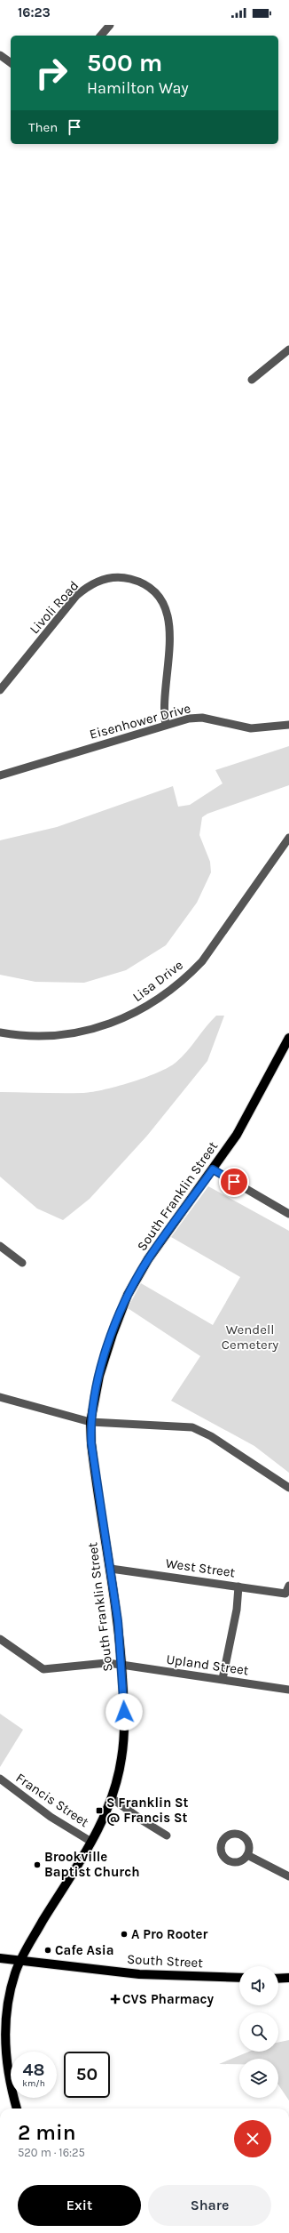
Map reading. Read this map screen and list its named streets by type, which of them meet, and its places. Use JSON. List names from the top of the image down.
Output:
{
  "streets": {
    "main road": ["South Franklin Street", "South Street"],
    "street": [
      "Livoli Road",
      "Eisenhower Drive",
      "Lisa Drive",
      "West Street",
      "Upland Street",
      "Francis Street"
    ]
  },
  "crossings": [
    ["Livoli Road", "Eisenhower Drive"],
    ["South Franklin Street", "West Street"],
    ["South Franklin Street", "Upland Street"],
    ["South Franklin Street", "Francis Street"],
    ["South Franklin Street", "South Street"]
  ],
  "parks": ["Wendell Cemetery"],
  "places": {
    "transit": ["S Franklin St @ Francis St"],
    "other": ["Brookville Baptist Church", "A Pro Rooter", "Cafe Asia"],
    "health": ["CVS Pharmacy"]
  },
  "page": {
    "status": "16:23",
    "turn": ["500 m", "Hamilton Way"],
    "then": "Then",
    "speed": "48 km/h",
    "limit": "50",
    "heading": ["2 min", "520 m · 16:25"],
    "buttons": ["Exit", "Share"]
  }
}
